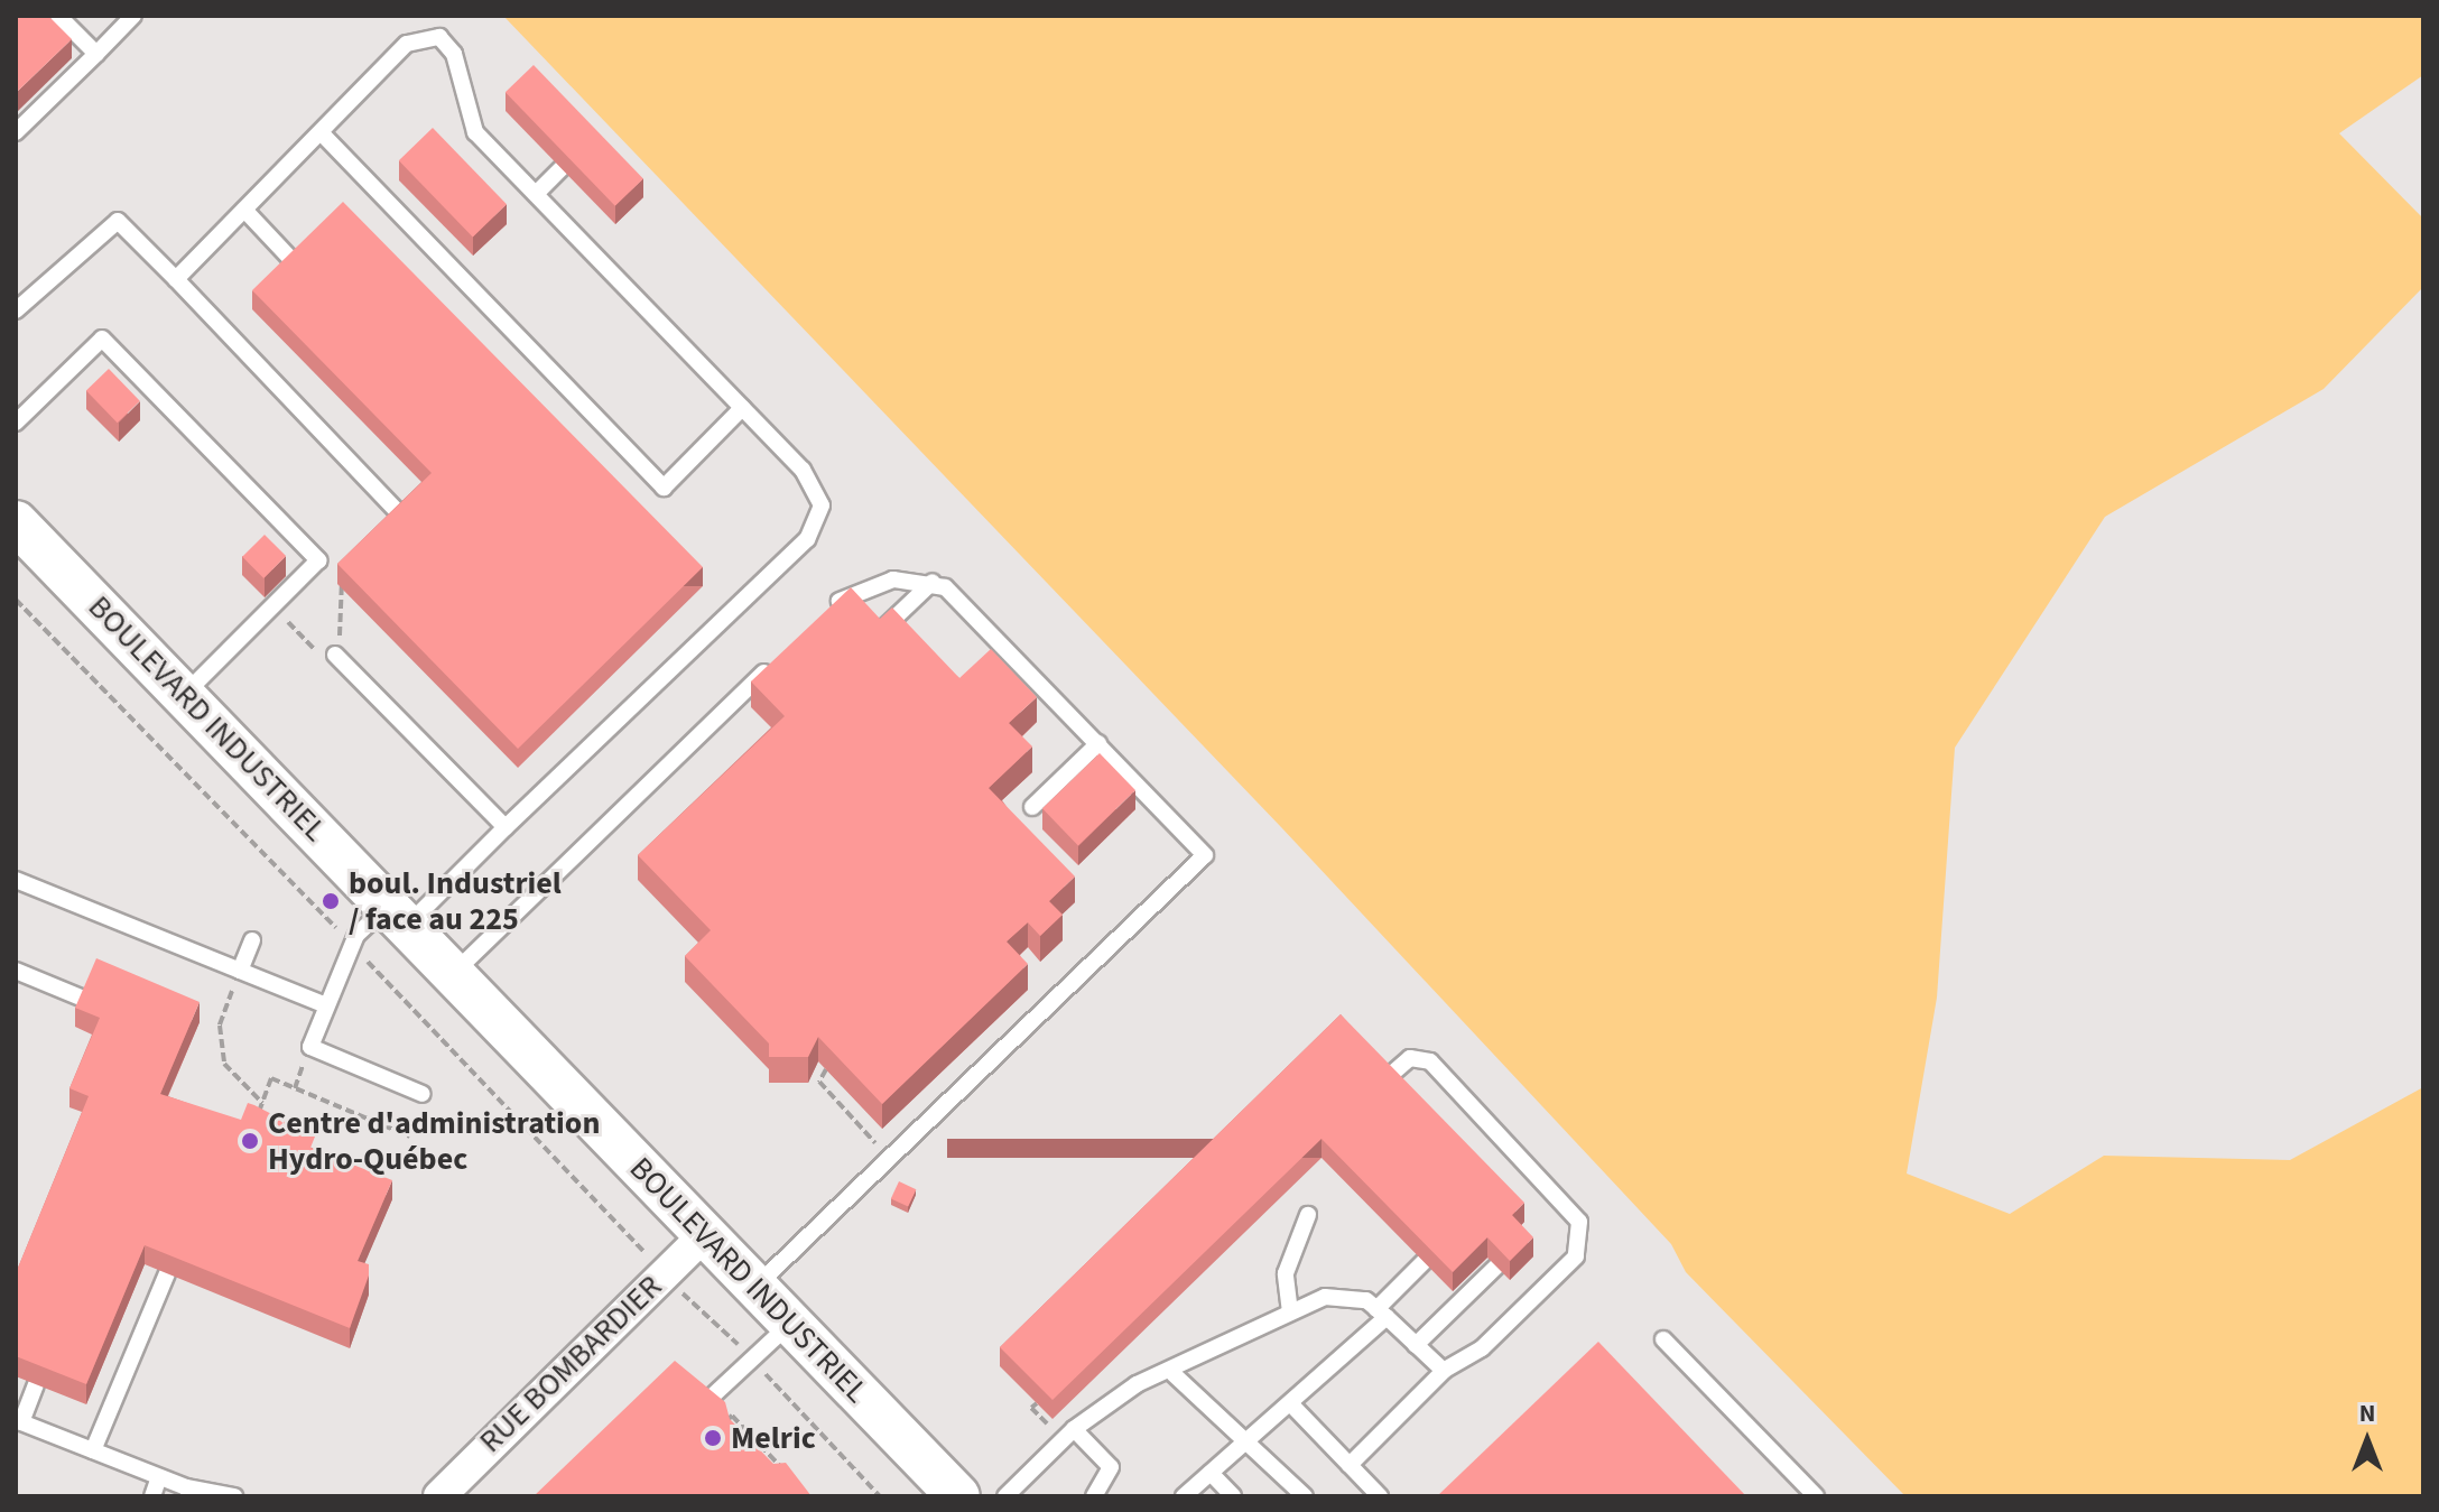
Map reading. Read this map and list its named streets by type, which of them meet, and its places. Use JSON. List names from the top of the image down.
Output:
{
  "streets": {
    "street": ["BOULEVARD INDUSTRIEL", "RUE BOMBARDIER"]
  },
  "crossings": [
    ["BOULEVARD INDUSTRIEL", "RUE BOMBARDIER"]
  ],
  "places": ["boul. Industriel / face au 225", "Centre d'administration Hydro-Québec", "Melric"],
  "north": "top"
}
